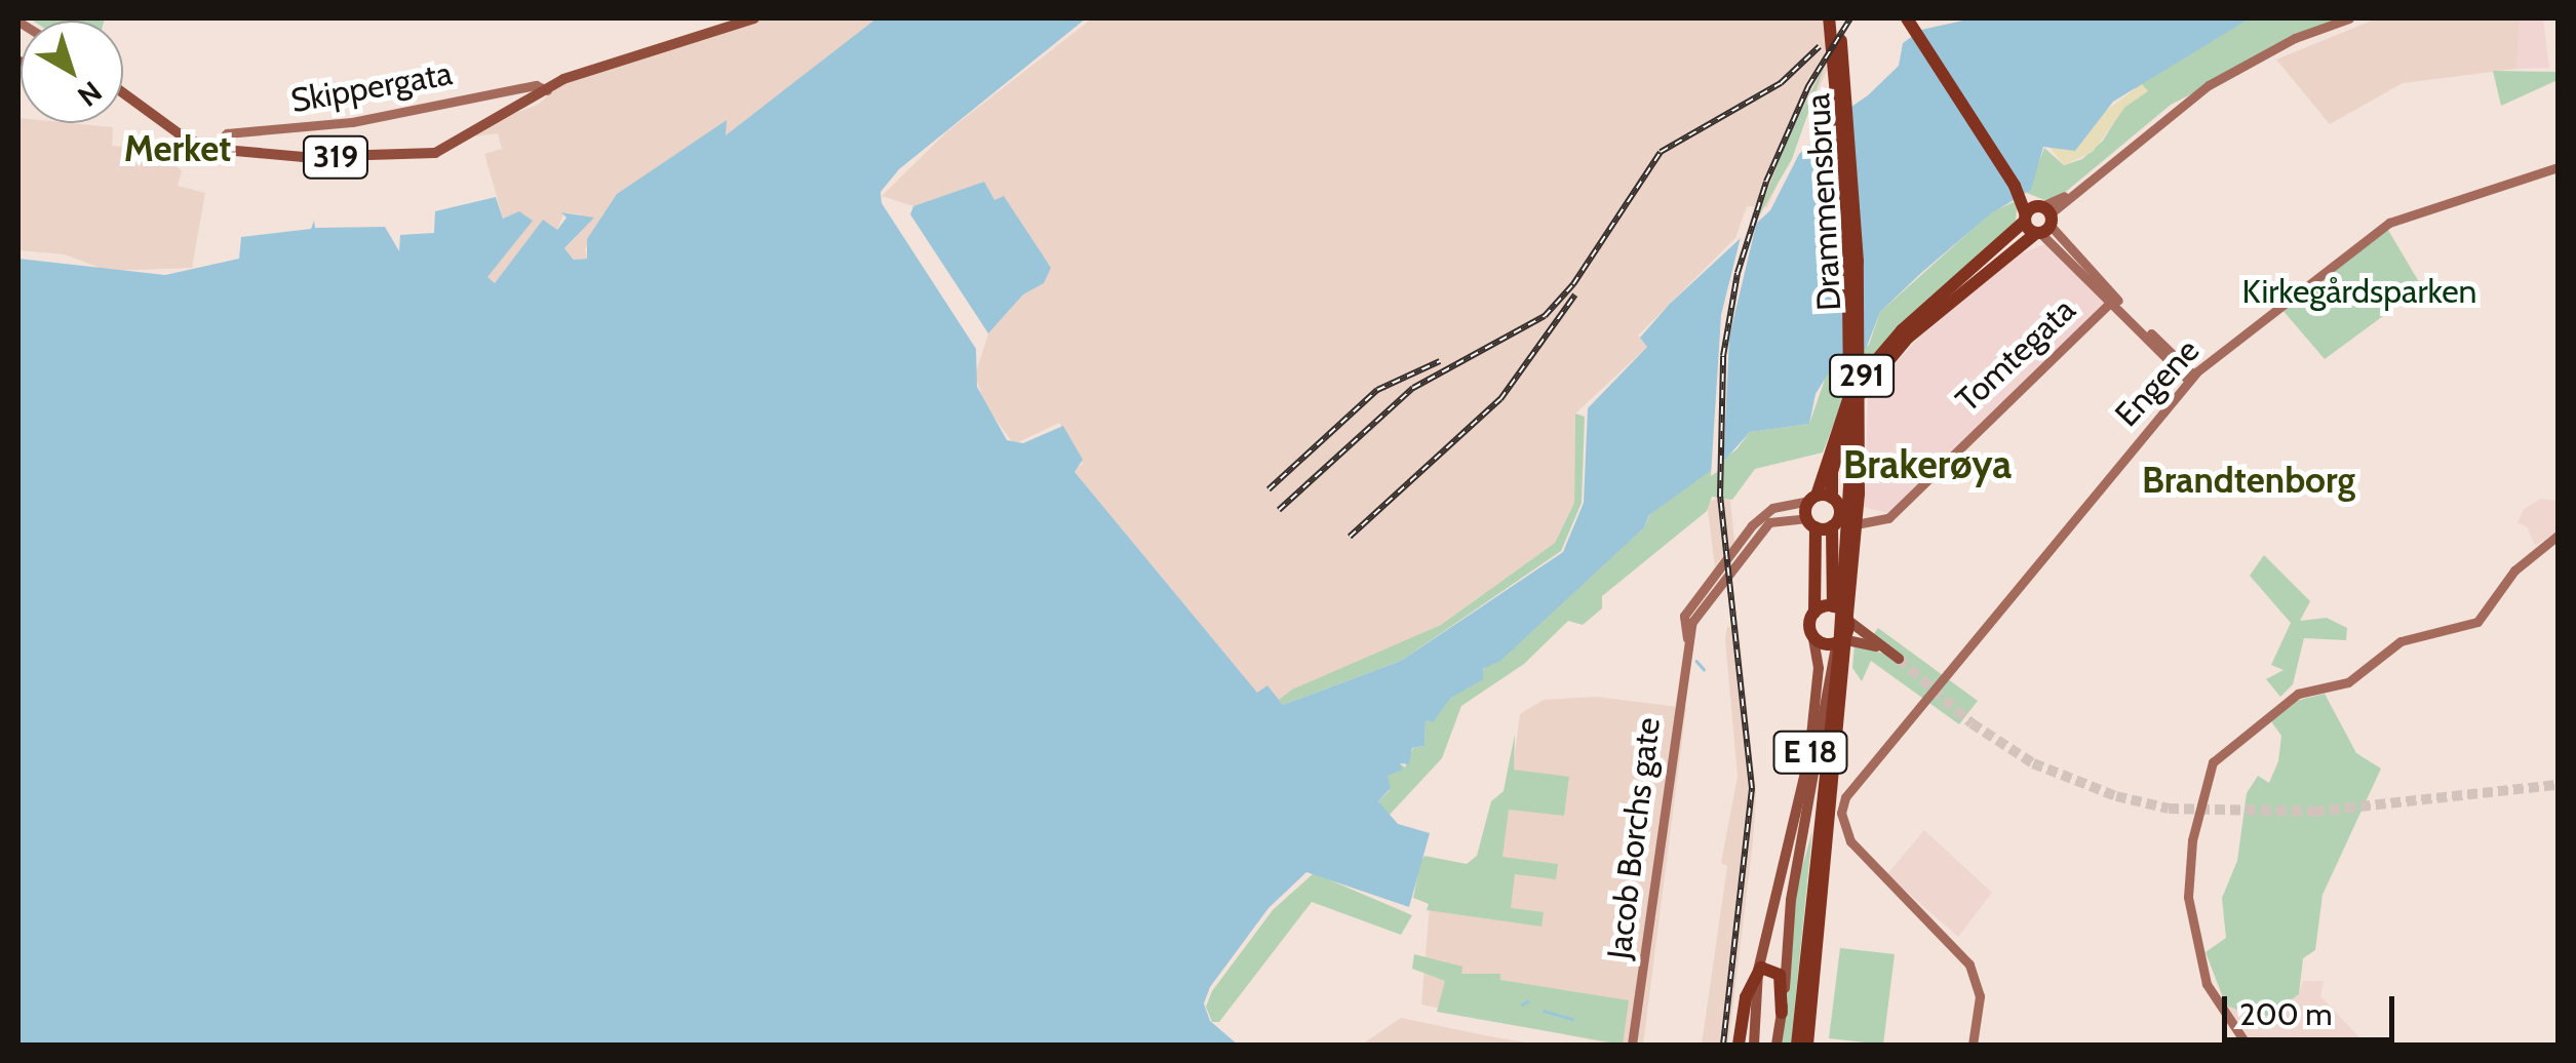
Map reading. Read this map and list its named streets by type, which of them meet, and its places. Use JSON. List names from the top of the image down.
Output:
{
  "streets": {
    "highway": ["Drammensbrua", "291", "E 18"],
    "main road": [
      "Skippergata",
      "319",
      "Tomtegata",
      "Engene",
      "Jacob Borchs gate"
    ]
  },
  "crossings": [
    ["Skippergata", "319"],
    ["Drammensbrua", "E 18"],
    ["291", "E 18"],
    ["291", "Jacob Borchs gate"]
  ],
  "districts": ["Merket", "Brakerøya", "Brandtenborg"],
  "parks": ["Kirkegårdsparken"],
  "scale_bar": "200 m",
  "north": "bottom right"
}
